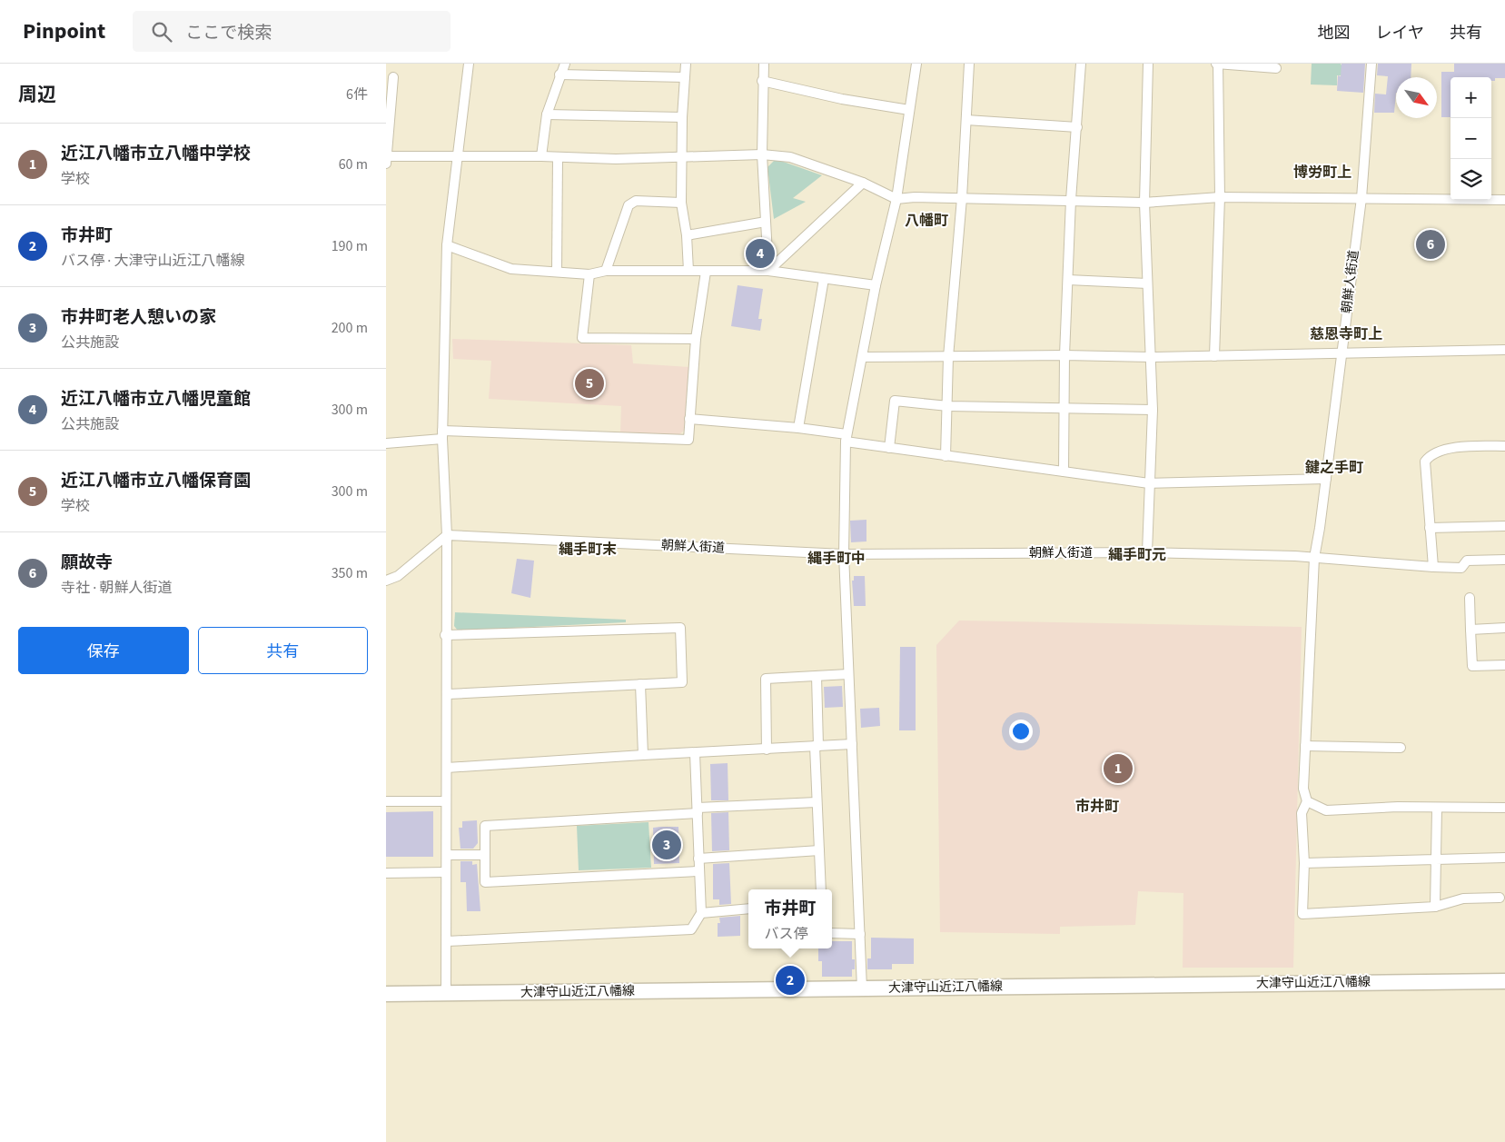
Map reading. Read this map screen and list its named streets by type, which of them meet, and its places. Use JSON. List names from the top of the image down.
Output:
{
  "streets": {
    "main road": ["大津守山近江八幡線"],
    "street": ["朝鮮人街道"]
  },
  "districts": [
    "博労町上",
    "八幡町",
    "慈恩寺町上",
    "鍵之手町",
    "縄手町末",
    "縄手町元",
    "縄手町中",
    "市井町"
  ],
  "north": "bottom right",
  "page": {
    "header": "Pinpoint",
    "search": "ここで検索",
    "nav": ["地図", "レイヤ", "共有"],
    "heading": ["周辺", "6件"],
    "map_buttons": ["+", "−"],
    "list": [
      {
        "mark": "1",
        "name": "近江八幡市立八幡中学校",
        "note": "学校",
        "value": "60 m"
      },
      {
        "mark": "2",
        "name": "市井町",
        "note": "バス停 · 大津守山近江八幡線",
        "value": "190 m"
      },
      {
        "mark": "3",
        "name": "市井町老人憩いの家",
        "note": "公共施設",
        "value": "200 m"
      },
      {
        "mark": "4",
        "name": "近江八幡市立八幡児童館",
        "note": "公共施設",
        "value": "300 m"
      },
      {
        "mark": "5",
        "name": "近江八幡市立八幡保育園",
        "note": "学校",
        "value": "300 m"
      },
      {
        "mark": "6",
        "name": "願故寺",
        "note": "寺社 · 朝鮮人街道",
        "value": "350 m"
      }
    ],
    "pins": [
      "6",
      "4",
      "5",
      "1",
      "3",
      "2"
    ],
    "buttons": ["保存", "共有"],
    "popup": ["市井町", "バス停"]
  }
}
